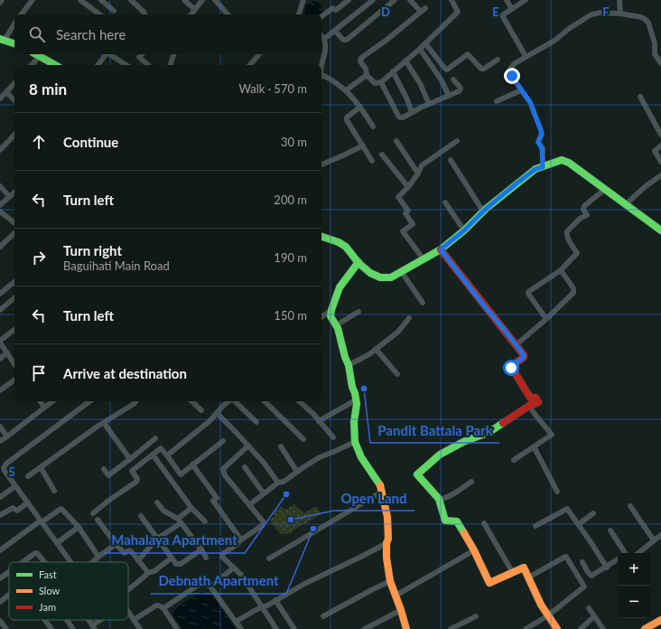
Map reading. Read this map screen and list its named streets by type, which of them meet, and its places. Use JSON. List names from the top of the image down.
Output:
{
  "places": [
    "Pandit Battala Park",
    "Mahalaya Apartment",
    "Open Land",
    "Debnath Apartment"
  ],
  "legend": ["Fast", "Slow", "Jam"],
  "page": {
    "search": "Search here",
    "heading": ["8 min", "Walk · 570 m"],
    "list": [
      ["Continue", "30 m"],
      ["Turn left", "200 m"],
      ["Turn right", "Baguihati Main Road", "190 m"],
      ["Turn left", "150 m"],
      "Arrive at destination"
    ],
    "map_buttons": ["+", "−"]
  },
  "grid": {
    "columns": ["D", "E", "F"],
    "rows": ["5"]
  }
}
